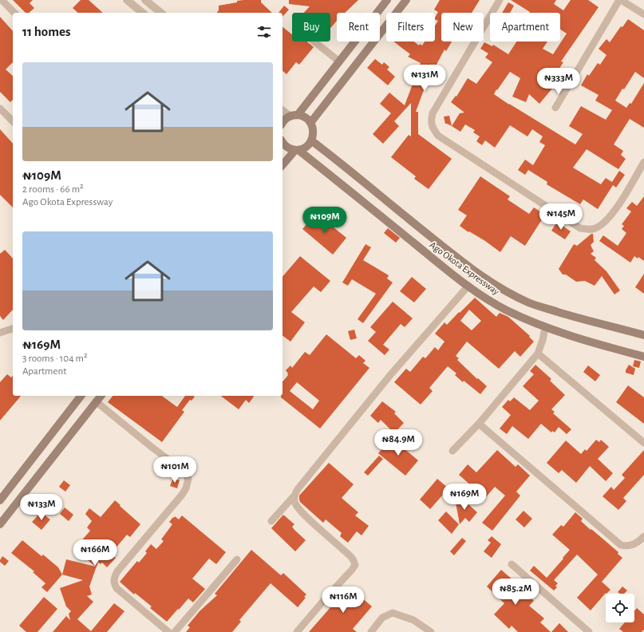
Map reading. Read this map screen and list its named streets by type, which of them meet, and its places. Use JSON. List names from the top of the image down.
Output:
{
  "streets": {
    "main road": ["Ago Okota Expressway"]
  },
  "page": {
    "chip": [
      "Buy",
      "Rent",
      "Filters",
      "New",
      "Apartment"
    ],
    "heading": "11 homes",
    "list": [
      {
        "name": "₦109M",
        "note": "2 rooms · 66 m² · Ago Okota Expressway"
      },
      {
        "name": "₦169M",
        "note": "3 rooms · 104 m² · Apartment"
      }
    ],
    "price": [
      "₦131M",
      "₦333M",
      "₦145M",
      "₦109M",
      "₦84.9M",
      "₦101M",
      "₦169M",
      "₦133M",
      "₦166M",
      "₦85.2M",
      "₦116M"
    ]
  }
}
